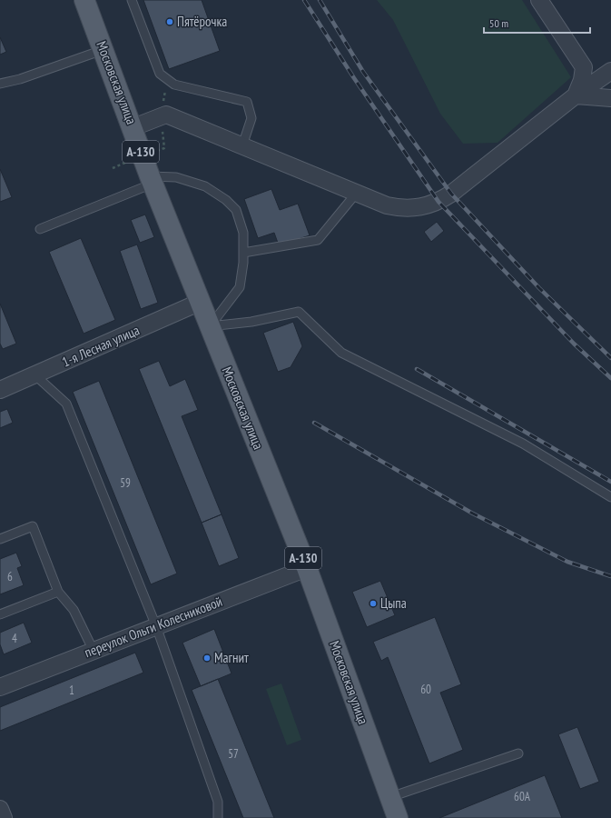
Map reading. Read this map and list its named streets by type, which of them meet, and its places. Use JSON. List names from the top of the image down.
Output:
{
  "streets": {
    "main road": ["Московская улица", "А-130"],
    "street": ["1-я Лесная улица", "переулок Ольги Колесниковой"]
  },
  "crossings": [
    ["Московская улица", "1-я Лесная улица"],
    ["Московская улица", "переулок Ольги Колесниковой"]
  ],
  "places": ["Пятёрочка", "Цыпа", "Магнит"],
  "house_numbers": [
    "59",
    "6",
    "4",
    "60",
    "1",
    "57",
    "60А"
  ],
  "scale_bar": "50 m"
}
